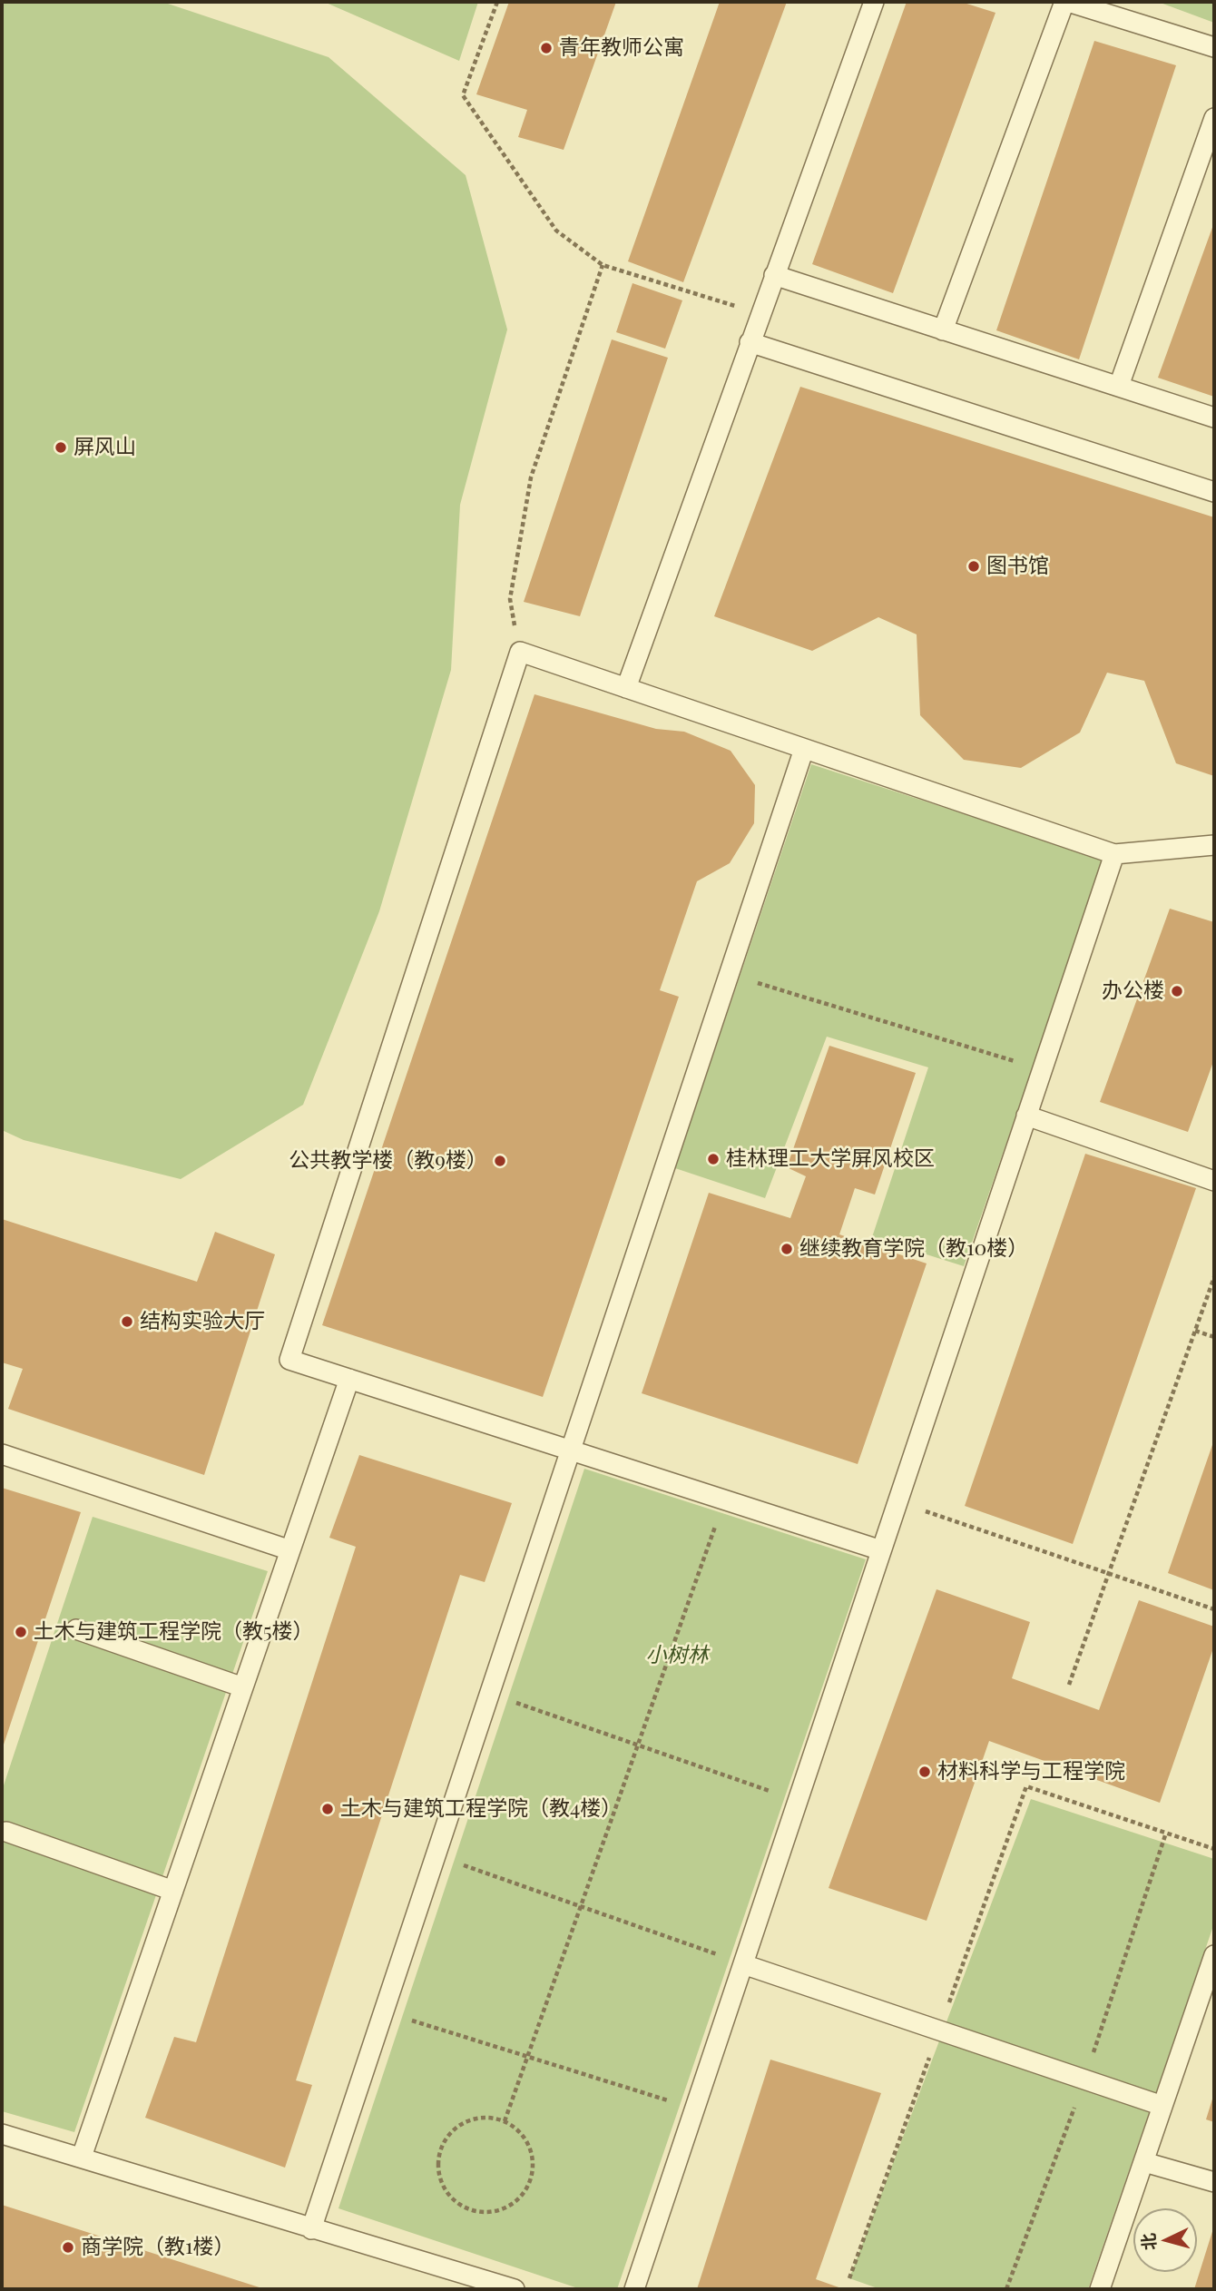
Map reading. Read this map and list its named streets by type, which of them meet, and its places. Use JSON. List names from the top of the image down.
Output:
{
  "parks": ["小树林"],
  "places": [
    "青年教师公寓",
    "屏风山",
    "图书馆",
    "办公楼",
    "桂林理工大学屏风校区",
    "公共教学楼（教9楼）",
    "继续教育学院（教10楼）",
    "结构实验大厅",
    "土木与建筑工程学院（教5楼）",
    "材料科学与工程学院",
    "土木与建筑工程学院（教4楼）",
    "商学院（教1楼）"
  ],
  "north": "left"
}
